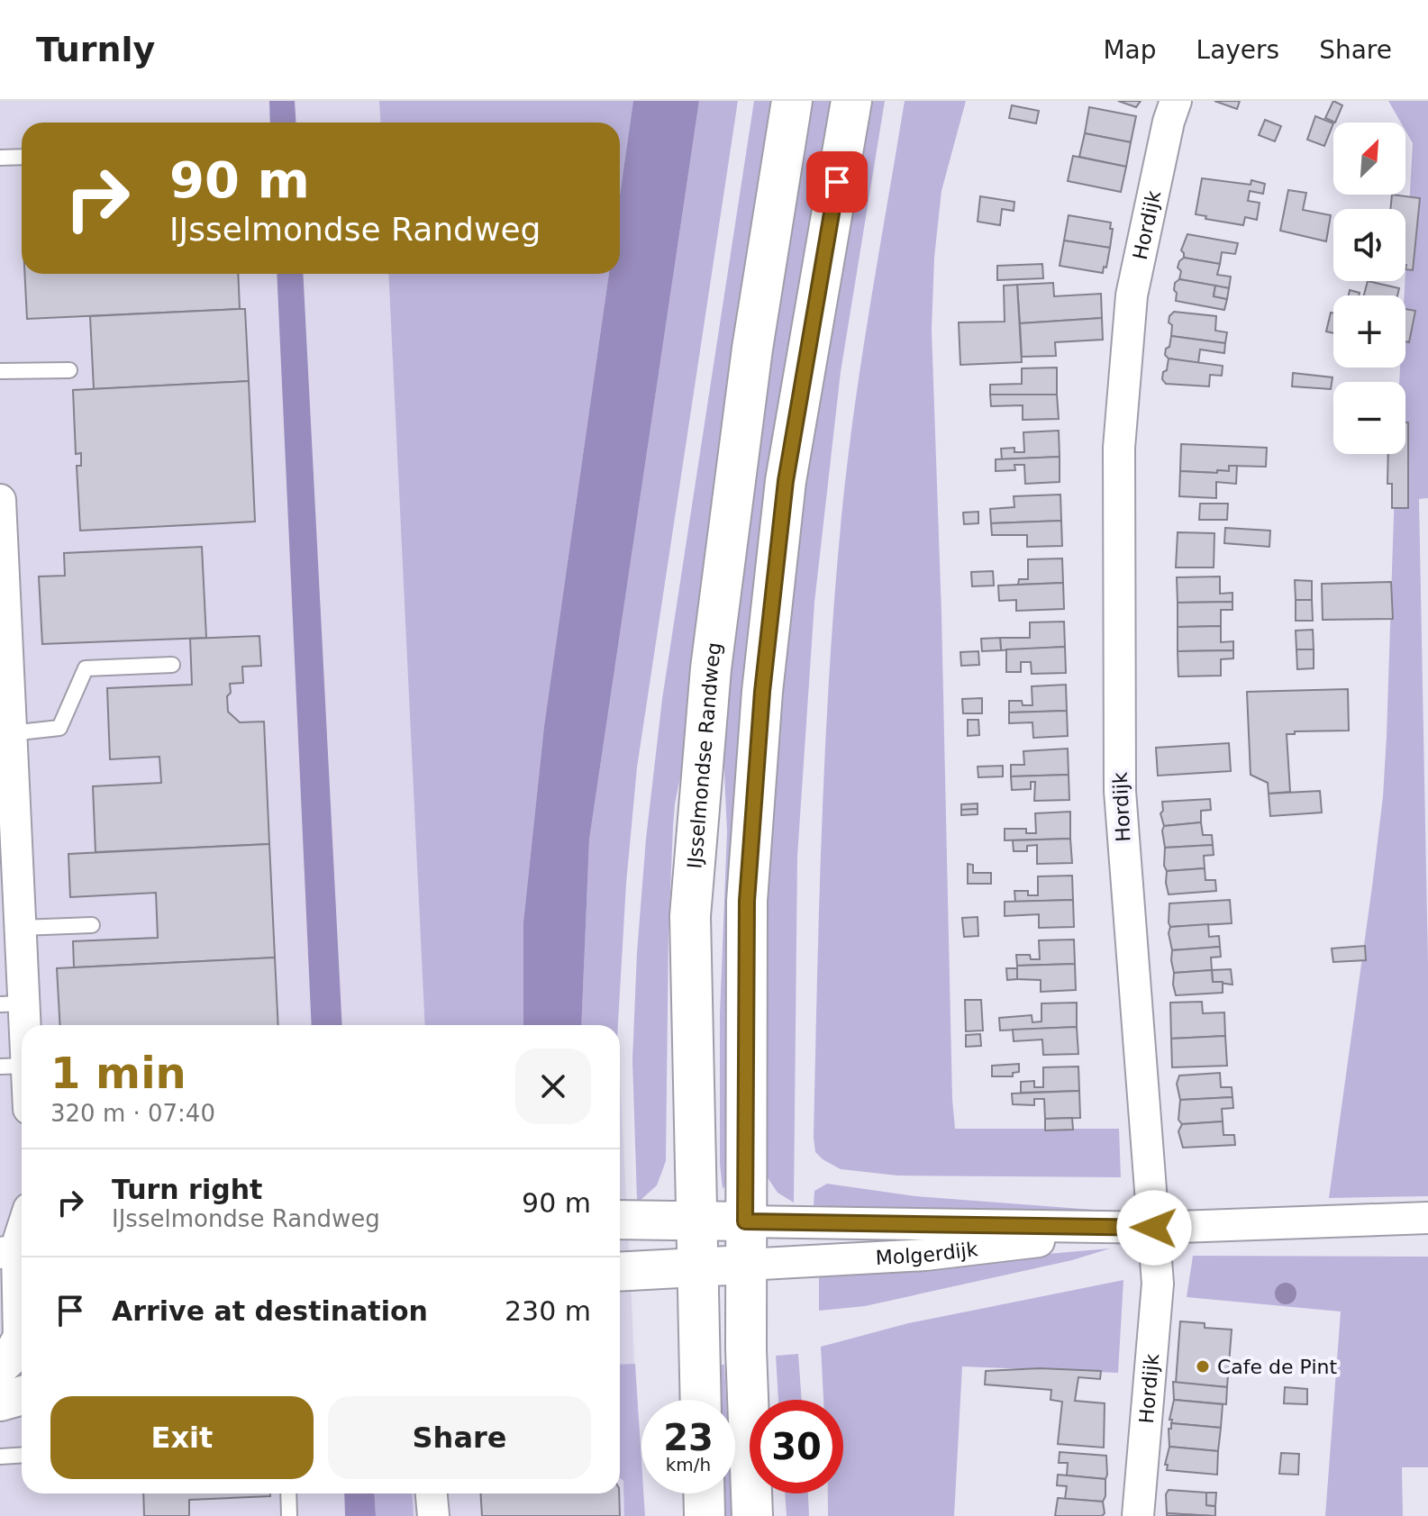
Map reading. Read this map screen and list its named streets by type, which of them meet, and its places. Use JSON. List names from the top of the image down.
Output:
{
  "streets": {
    "main road": ["IJsselmondse Randweg"],
    "street": ["Hordijk", "Molgerdijk"]
  },
  "crossings": [
    ["Hordijk", "Molgerdijk"],
    ["IJsselmondse Randweg", "Molgerdijk"]
  ],
  "places": ["Cafe de Pint"],
  "north": "top right",
  "page": {
    "header": "Turnly",
    "nav": ["Map", "Layers", "Share"],
    "map_buttons": ["+", "−"],
    "turn": ["90 m", "IJsselmondse Randweg"],
    "heading": ["1 min", "320 m · 07:40"],
    "list": [
      {
        "name": "Turn right",
        "note": "IJsselmondse Randweg",
        "value": "90 m"
      },
      {
        "name": "Arrive at destination",
        "value": "230 m"
      }
    ],
    "buttons": ["Exit", "Share"],
    "speed": "23 km/h",
    "limit": "30"
  }
}
